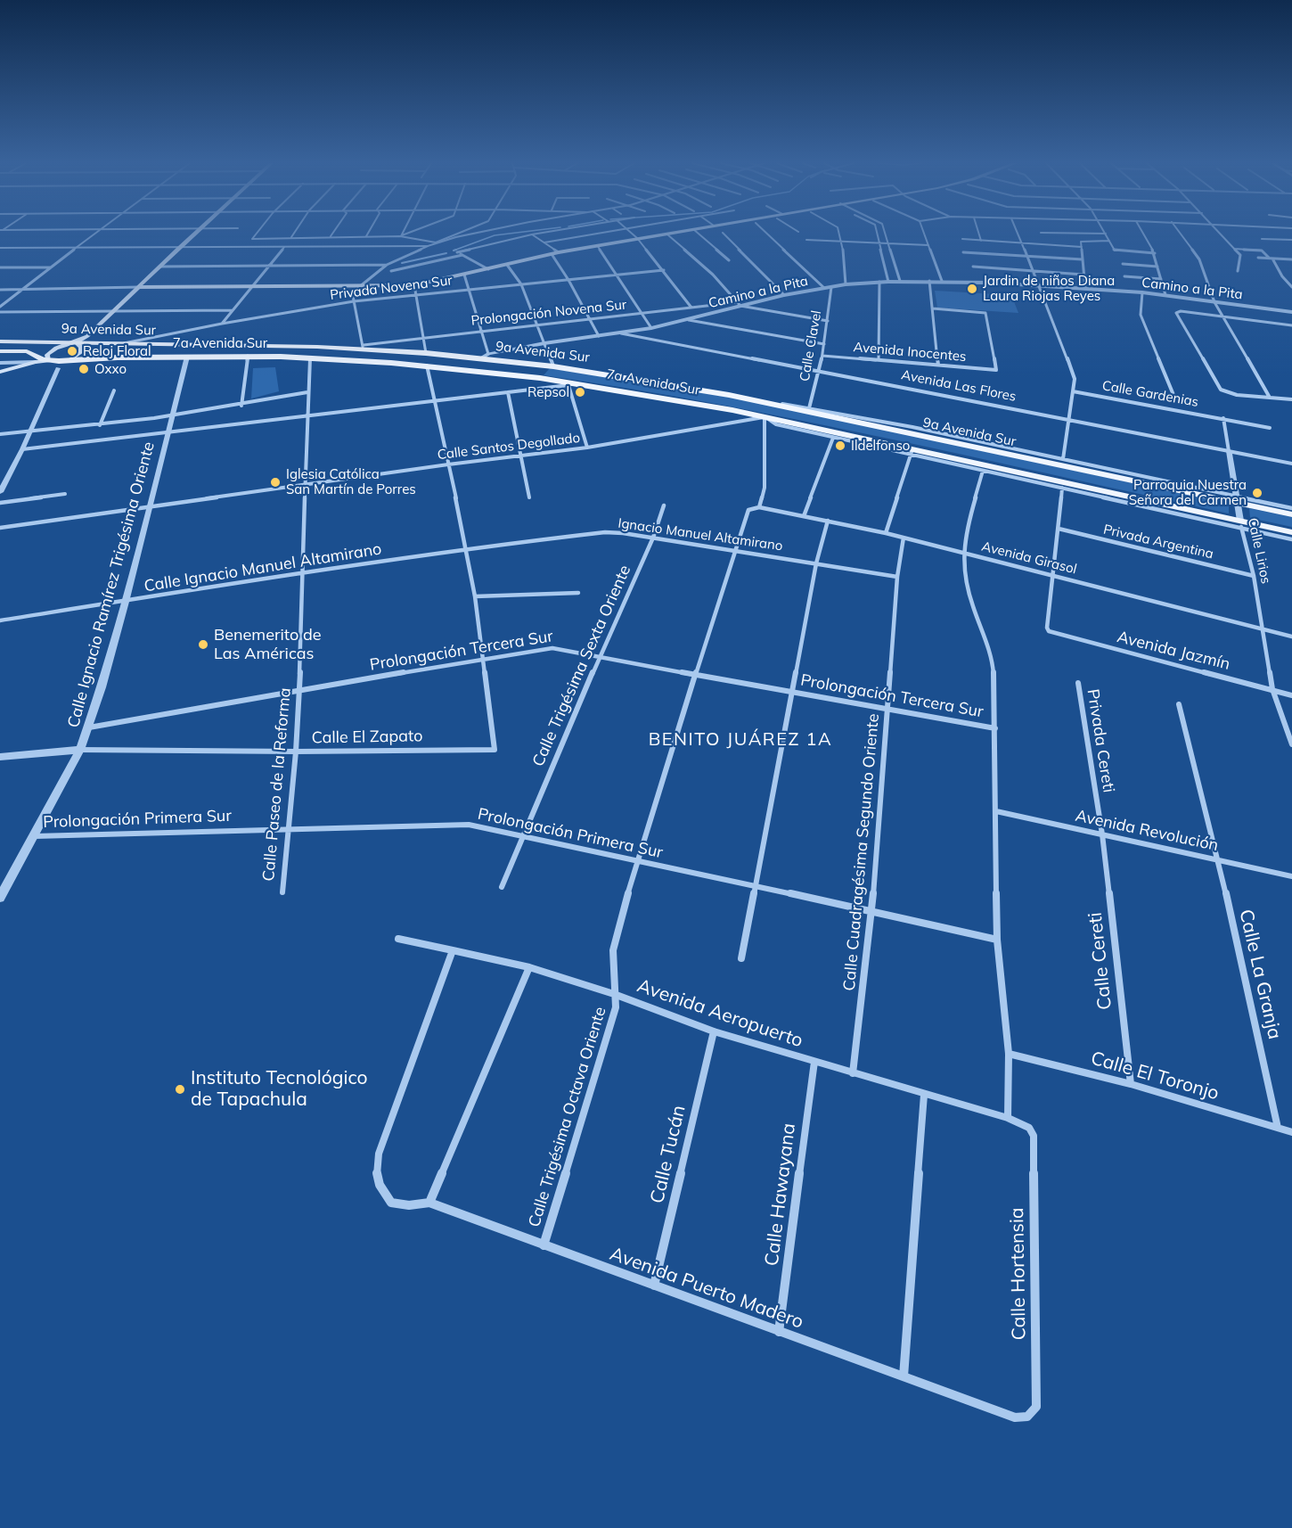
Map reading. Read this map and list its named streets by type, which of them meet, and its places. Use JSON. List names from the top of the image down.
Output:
{
  "streets": {
    "main road": ["9a Avenida Sur", "7a Avenida Sur"],
    "street": [
      "Privada Novena Sur",
      "Camino a la Pita",
      "Prolongación Novena Sur",
      "Calle Clavel",
      "Avenida Inocentes",
      "Avenida Las Flores",
      "Calle Gardenias",
      "Calle Santos Degollado",
      "Ignacio Manuel Altamirano",
      "Privada Argentina",
      "Calle Lirios",
      "Avenida Girasol",
      "Calle Ignacio Manuel Altamirano",
      "Calle Ignacio Ramírez Trigésima Oriente",
      "Prolongación Tercera Sur",
      "Avenida Jazmín",
      "Calle Trigésima Sexta Oriente",
      "Calle El Zapato",
      "Privada Cereti",
      "Calle Paseo de la Reforma",
      "Prolongación Primera Sur",
      "Avenida Revolución",
      "Calle Cuadragésima Segundo Oriente",
      "Calle Cereti",
      "Calle La Granja",
      "Avenida Aeropuerto",
      "Calle El Toronjo",
      "Calle Trigésima Octava Oriente",
      "Calle Tucán",
      "Calle Hawayana",
      "Calle Hortensia",
      "Avenida Puerto Madero"
    ]
  },
  "crossings": [
    ["Privada Novena Sur", "9a Avenida Sur"],
    ["Camino a la Pita", "Prolongación Novena Sur"],
    ["Camino a la Pita", "9a Avenida Sur"],
    ["Camino a la Pita", "Calle Clavel"],
    ["Camino a la Pita", "Avenida Las Flores"],
    ["Prolongación Novena Sur", "9a Avenida Sur"],
    ["Prolongación Novena Sur", "Calle Clavel"],
    ["9a Avenida Sur", "Calle Lirios"],
    ["7a Avenida Sur", "Calle Santos Degollado"],
    ["7a Avenida Sur", "Calle Lirios"],
    ["7a Avenida Sur", "Calle Ignacio Ramírez Trigésima Oriente"],
    ["7a Avenida Sur", "Calle Paseo de la Reforma"],
    ["Calle Clavel", "Avenida Inocentes"],
    ["Calle Clavel", "Avenida Las Flores"],
    ["Avenida Las Flores", "Calle Lirios"],
    ["Calle Gardenias", "Calle Lirios"],
    ["Calle Santos Degollado", "Calle Ignacio Ramírez Trigésima Oriente"],
    ["Calle Santos Degollado", "Calle Paseo de la Reforma"],
    ["Ignacio Manuel Altamirano", "Calle Ignacio Manuel Altamirano"],
    ["Ignacio Manuel Altamirano", "Calle Trigésima Sexta Oriente"],
    ["Ignacio Manuel Altamirano", "Calle Cuadragésima Segundo Oriente"],
    ["Ignacio Manuel Altamirano", "Calle Trigésima Octava Oriente"],
    ["Privada Argentina", "Calle Lirios"],
    ["Calle Lirios", "Avenida Girasol"],
    ["Calle Lirios", "Avenida Jazmín"],
    ["Avenida Girasol", "Avenida Jazmín"],
    ["Avenida Girasol", "Calle Cuadragésima Segundo Oriente"],
    ["Avenida Girasol", "Calle Trigésima Octava Oriente"],
    ["Calle Ignacio Manuel Altamirano", "Calle Ignacio Ramírez Trigésima Oriente"],
    ["Calle Ignacio Manuel Altamirano", "Calle Paseo de la Reforma"],
    ["Calle Ignacio Ramírez Trigésima Oriente", "Prolongación Tercera Sur"],
    ["Calle Ignacio Ramírez Trigésima Oriente", "Calle El Zapato"],
    ["Calle Ignacio Ramírez Trigésima Oriente", "Prolongación Primera Sur"],
    ["Prolongación Tercera Sur", "Calle Trigésima Sexta Oriente"],
    ["Prolongación Tercera Sur", "Calle El Zapato"],
    ["Prolongación Tercera Sur", "Calle Paseo de la Reforma"],
    ["Prolongación Tercera Sur", "Calle Cuadragésima Segundo Oriente"],
    ["Prolongación Tercera Sur", "Calle Trigésima Octava Oriente"],
    ["Calle Trigésima Sexta Oriente", "Prolongación Primera Sur"],
    ["Calle El Zapato", "Calle Paseo de la Reforma"],
    ["Privada Cereti", "Avenida Revolución"],
    ["Privada Cereti", "Calle Cereti"],
    ["Calle Paseo de la Reforma", "Prolongación Primera Sur"],
    ["Prolongación Primera Sur", "Calle Cuadragésima Segundo Oriente"],
    ["Prolongación Primera Sur", "Calle Trigésima Octava Oriente"],
    ["Avenida Revolución", "Calle Cereti"],
    ["Avenida Revolución", "Calle La Granja"],
    ["Calle Cuadragésima Segundo Oriente", "Avenida Aeropuerto"],
    ["Calle Cereti", "Calle El Toronjo"],
    ["Calle La Granja", "Calle El Toronjo"],
    ["Avenida Aeropuerto", "Calle Trigésima Octava Oriente"],
    ["Avenida Aeropuerto", "Calle Tucán"],
    ["Avenida Aeropuerto", "Calle Hawayana"],
    ["Avenida Aeropuerto", "Calle Hortensia"],
    ["Avenida Aeropuerto", "Avenida Puerto Madero"],
    ["Calle Trigésima Octava Oriente", "Avenida Puerto Madero"],
    ["Calle Tucán", "Avenida Puerto Madero"],
    ["Calle Hawayana", "Avenida Puerto Madero"],
    ["Calle Hortensia", "Avenida Puerto Madero"]
  ],
  "districts": ["BENITO JUÁREZ 1A"],
  "places": [
    "Jardin de niños Diana Laura Riojas Reyes",
    "Reloj Floral",
    "Oxxo",
    "Repsol",
    "Ildelfonso",
    "Iglesia Católica San Martín de Porres",
    "Parroquia Nuestra Señora del Carmen",
    "Benemerito de Las Américas",
    "Instituto Tecnológico de Tapachula"
  ]
}
